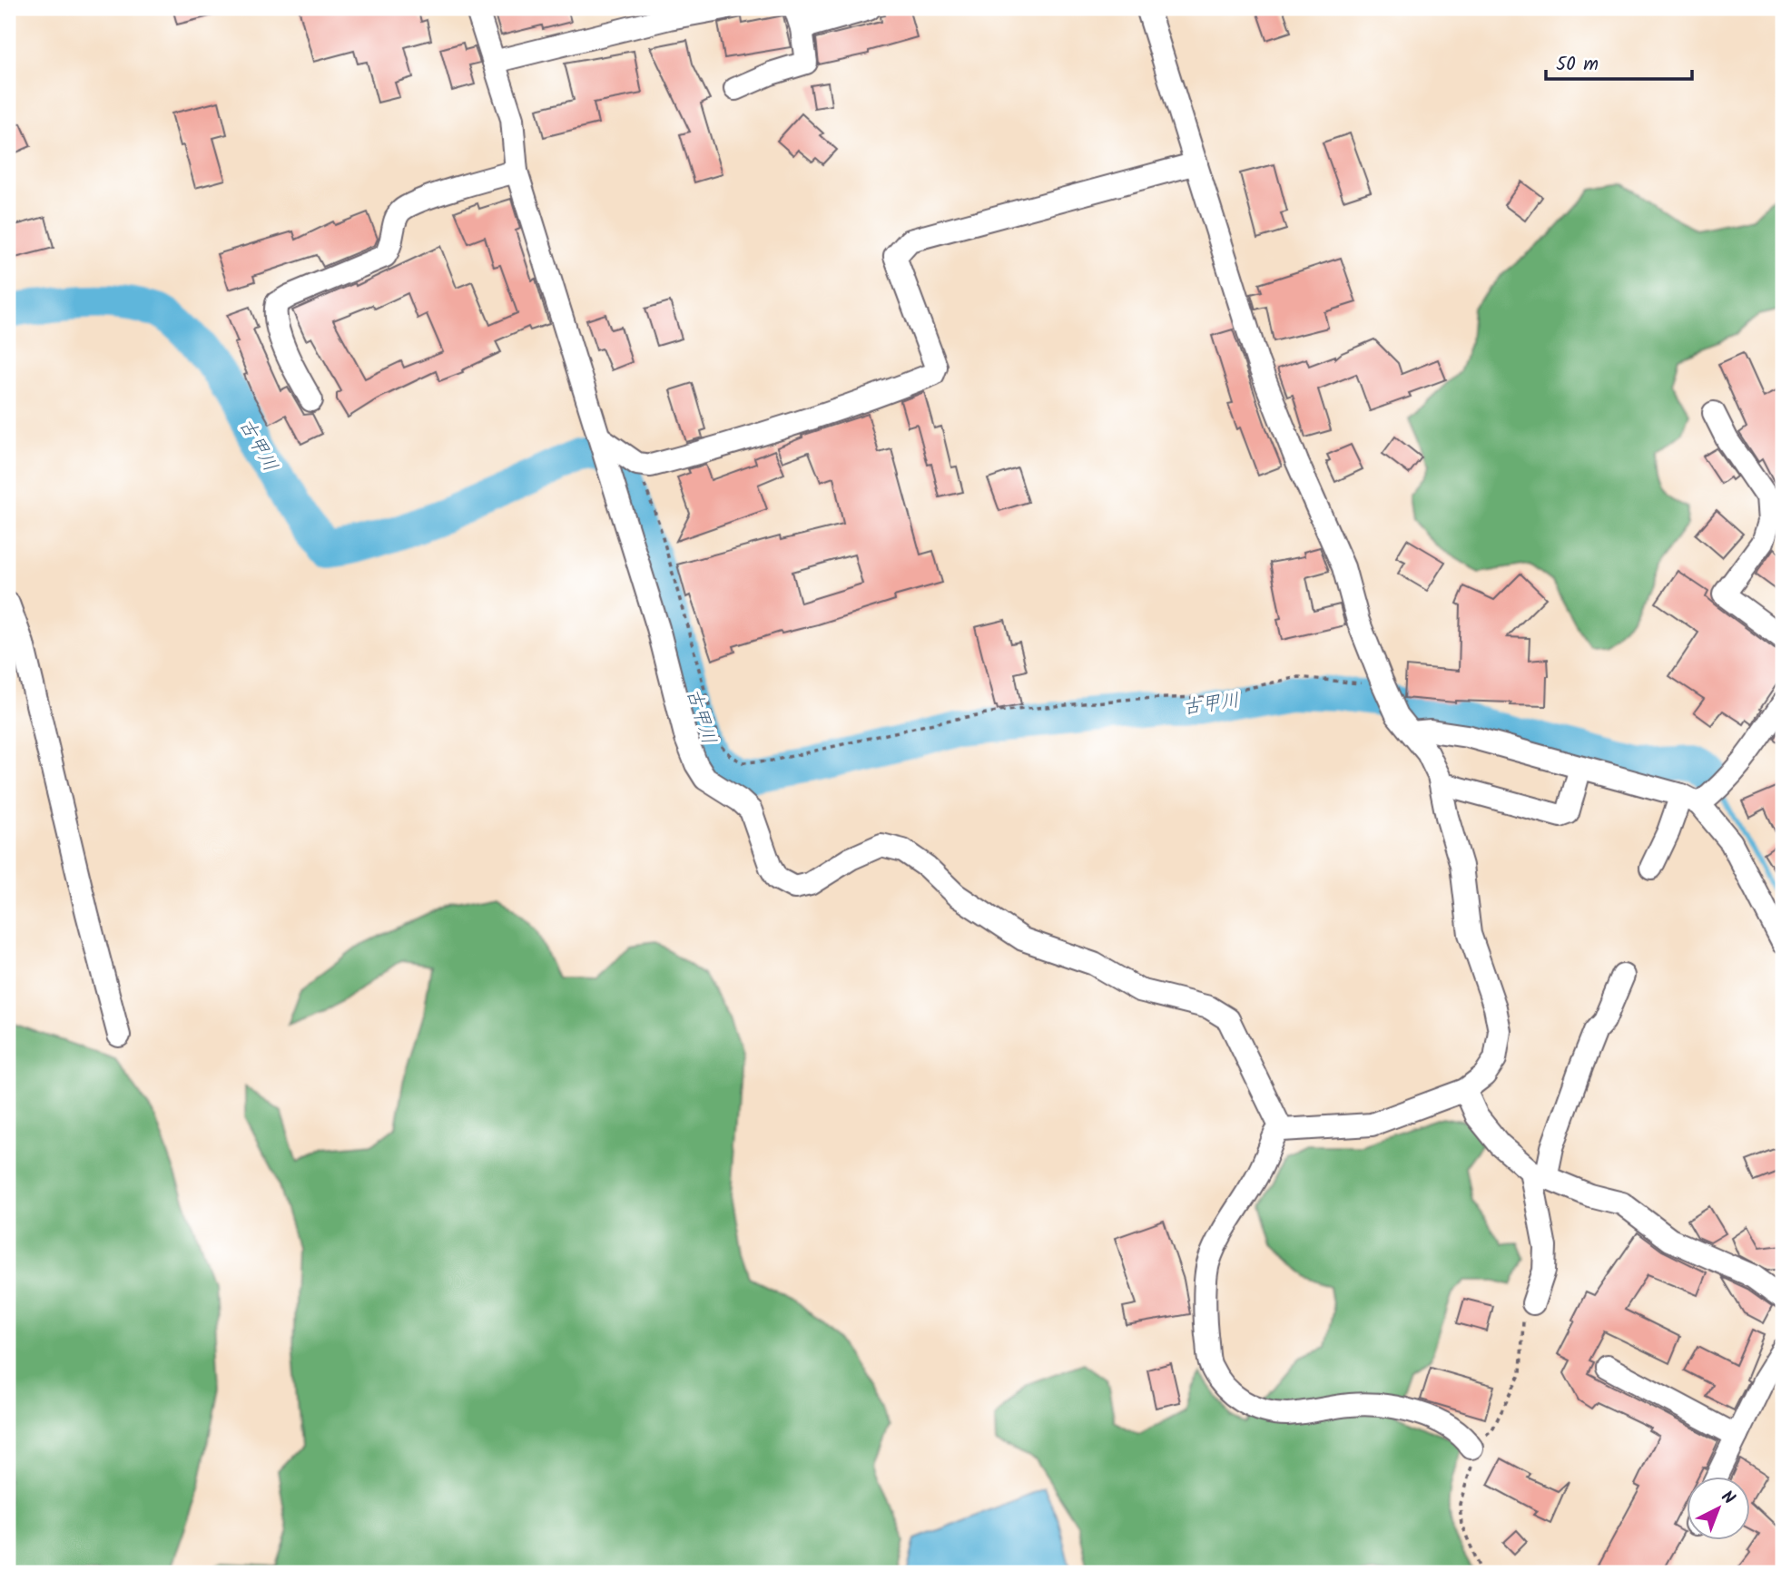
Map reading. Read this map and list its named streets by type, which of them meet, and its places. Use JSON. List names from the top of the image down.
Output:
{
  "water": ["古甲川"],
  "scale_bar": "50 m",
  "north": "top right"
}
